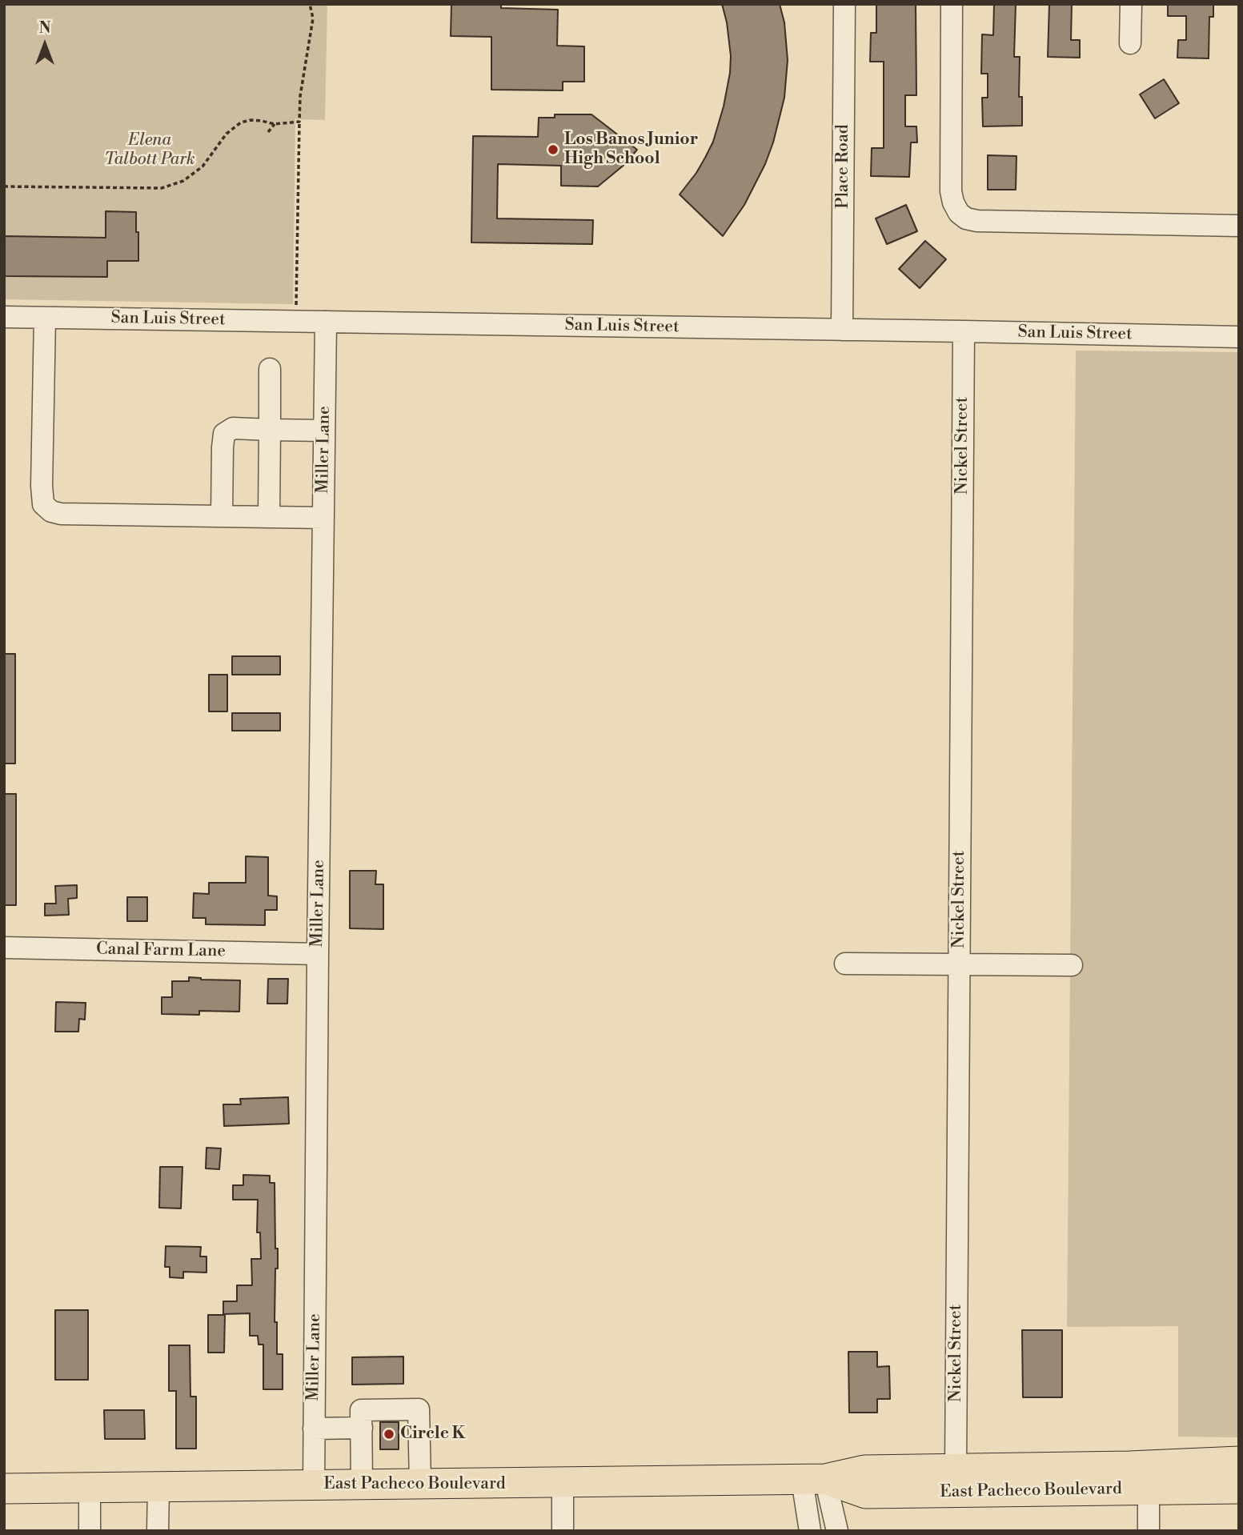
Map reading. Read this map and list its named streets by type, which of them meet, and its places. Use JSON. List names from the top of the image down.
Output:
{
  "streets": {
    "highway": ["East Pacheco Boulevard"],
    "street": [
      "Place Road",
      "San Luis Street",
      "Nickel Street",
      "Miller Lane",
      "Canal Farm Lane"
    ]
  },
  "crossings": [
    ["Place Road", "San Luis Street"],
    ["San Luis Street", "Nickel Street"],
    ["San Luis Street", "Miller Lane"],
    ["Nickel Street", "East Pacheco Boulevard"],
    ["Miller Lane", "Canal Farm Lane"],
    ["Miller Lane", "East Pacheco Boulevard"]
  ],
  "parks": ["Elena Talbott Park"],
  "places": ["Los Banos Junior High School", "Circle K"],
  "north": "top"
}
